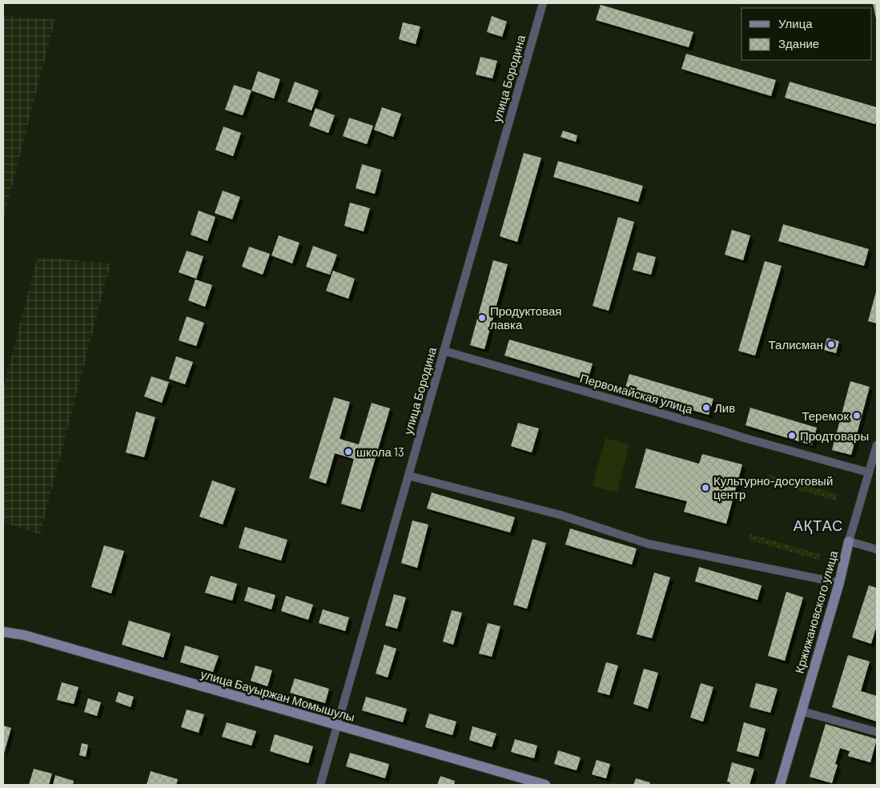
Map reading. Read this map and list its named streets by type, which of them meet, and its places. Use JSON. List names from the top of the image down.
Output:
{
  "streets": {
    "street": [
      "улица Бородина",
      "Первомайская улица",
      "Кржижановского улица",
      "улица Бауыржан Момышулы"
    ]
  },
  "crossings": [
    ["улица Бородина", "Первомайская улица"],
    ["улица Бородина", "улица Бауыржан Момышулы"],
    ["Первомайская улица", "Кржижановского улица"]
  ],
  "districts": ["АҚТАС"],
  "places": [
    "Продуктовая лавка",
    "Талисман",
    "Лив",
    "Теремок",
    "Продтовары",
    "школа 13",
    "Культурно-досуговый центр"
  ],
  "legend": ["Улица", "Здание"]
}
